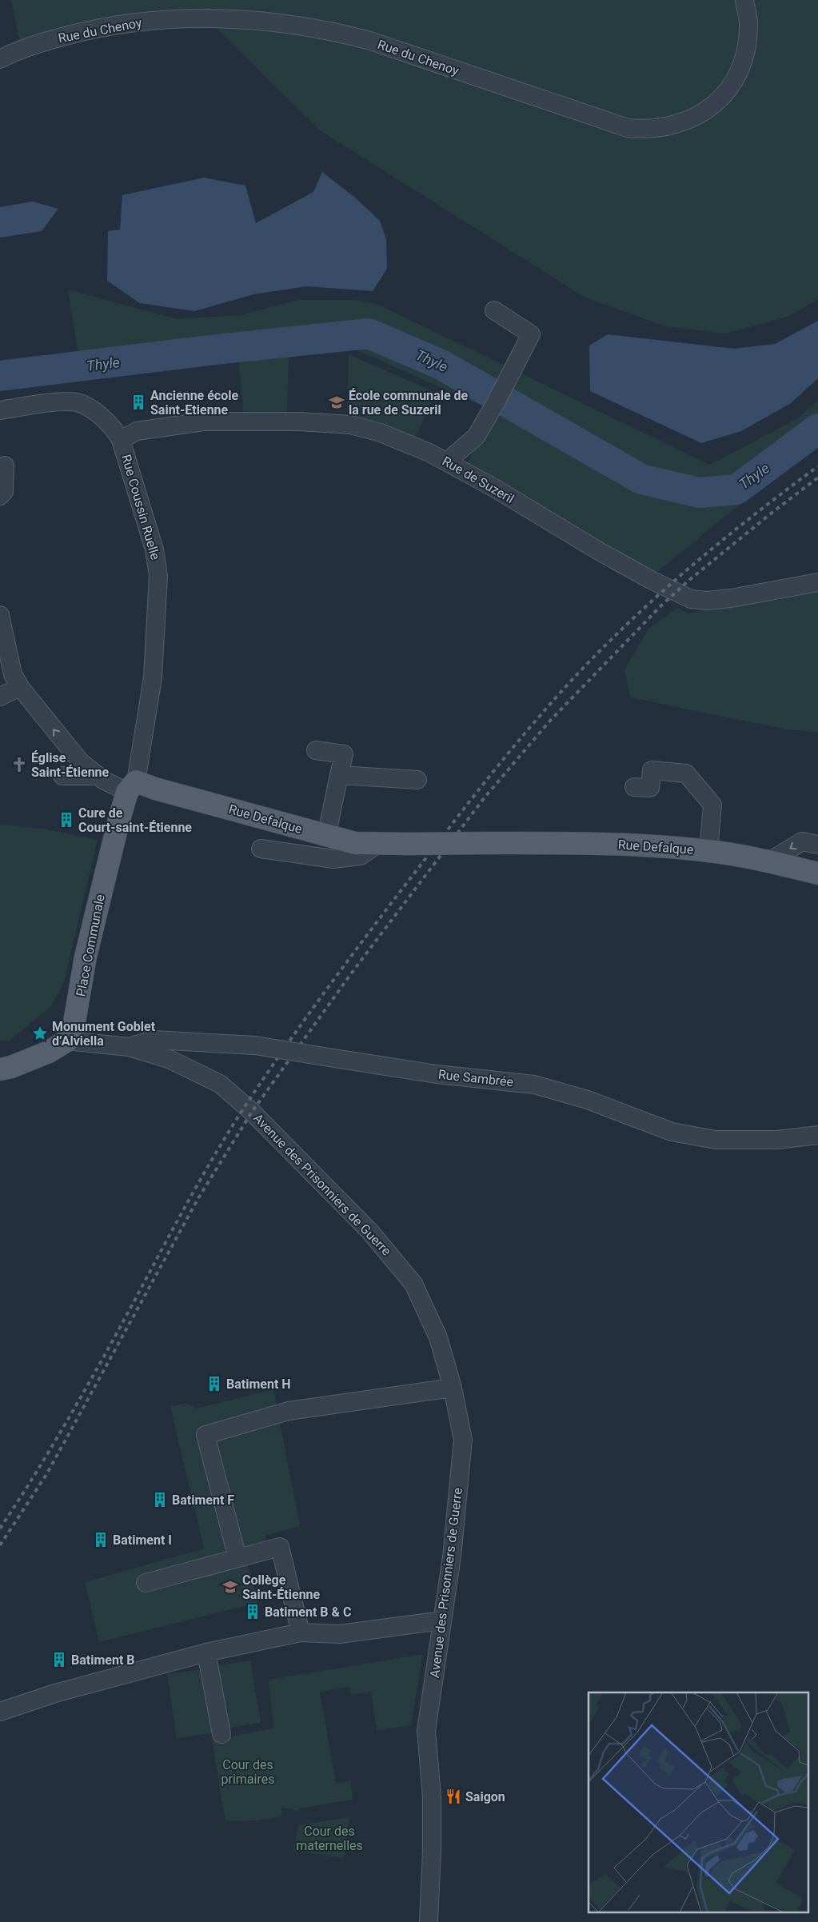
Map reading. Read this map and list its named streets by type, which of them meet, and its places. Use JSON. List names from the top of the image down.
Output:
{
  "streets": {
    "main road": ["Rue Defalque", "Place Communale"],
    "street": [
      "Rue du Chenoy",
      "Rue de Suzeril",
      "Rue Coussin Ruelle",
      "Rue Sambrée",
      "Avenue des Prisonniers de Guerre"
    ]
  },
  "crossings": [
    ["Rue de Suzeril", "Rue Coussin Ruelle"],
    ["Rue Coussin Ruelle", "Rue Defalque"],
    ["Rue Coussin Ruelle", "Place Communale"],
    ["Rue Defalque", "Place Communale"],
    ["Place Communale", "Avenue des Prisonniers de Guerre"],
    ["Rue Sambrée", "Avenue des Prisonniers de Guerre"]
  ],
  "water": ["Thyle"],
  "parks": ["Cour des primaires", "Cour des maternelles"],
  "places": {
    "building": [
      "Ancienne école Saint-Etienne",
      "Cure de Court-saint-Étienne",
      "Batiment H",
      "Batiment F",
      "Batiment I",
      "Batiment B & C",
      "Batiment B"
    ],
    "school or university": ["École communale de la rue de Suzeril", "Collège Saint-Étienne"],
    "church": ["Église Saint-Étienne"],
    "place": ["Monument Goblet d’Alviella"],
    "restaurant": ["Saigon"]
  }
}
